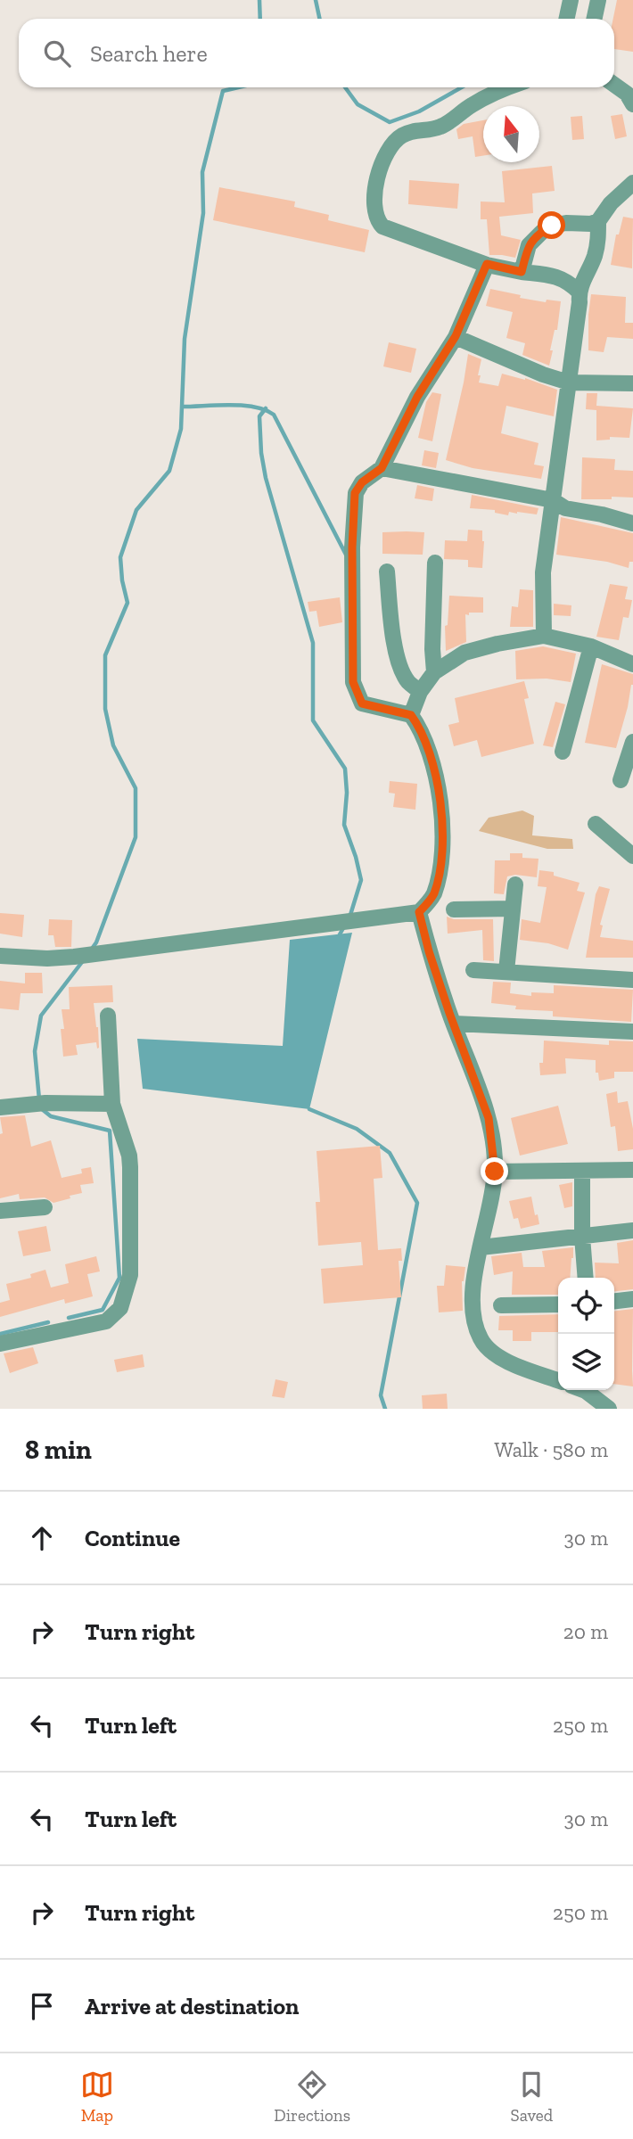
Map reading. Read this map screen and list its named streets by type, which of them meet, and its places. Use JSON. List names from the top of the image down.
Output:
{
  "north": "top",
  "page": {
    "search": "Search here",
    "heading": ["8 min", "Walk · 580 m"],
    "list": [
      ["Continue", "30 m"],
      ["Turn right", "20 m"],
      ["Turn left", "250 m"],
      ["Turn left", "30 m"],
      ["Turn right", "250 m"],
      "Arrive at destination"
    ],
    "nav": ["Map", "Directions", "Saved"]
  }
}
